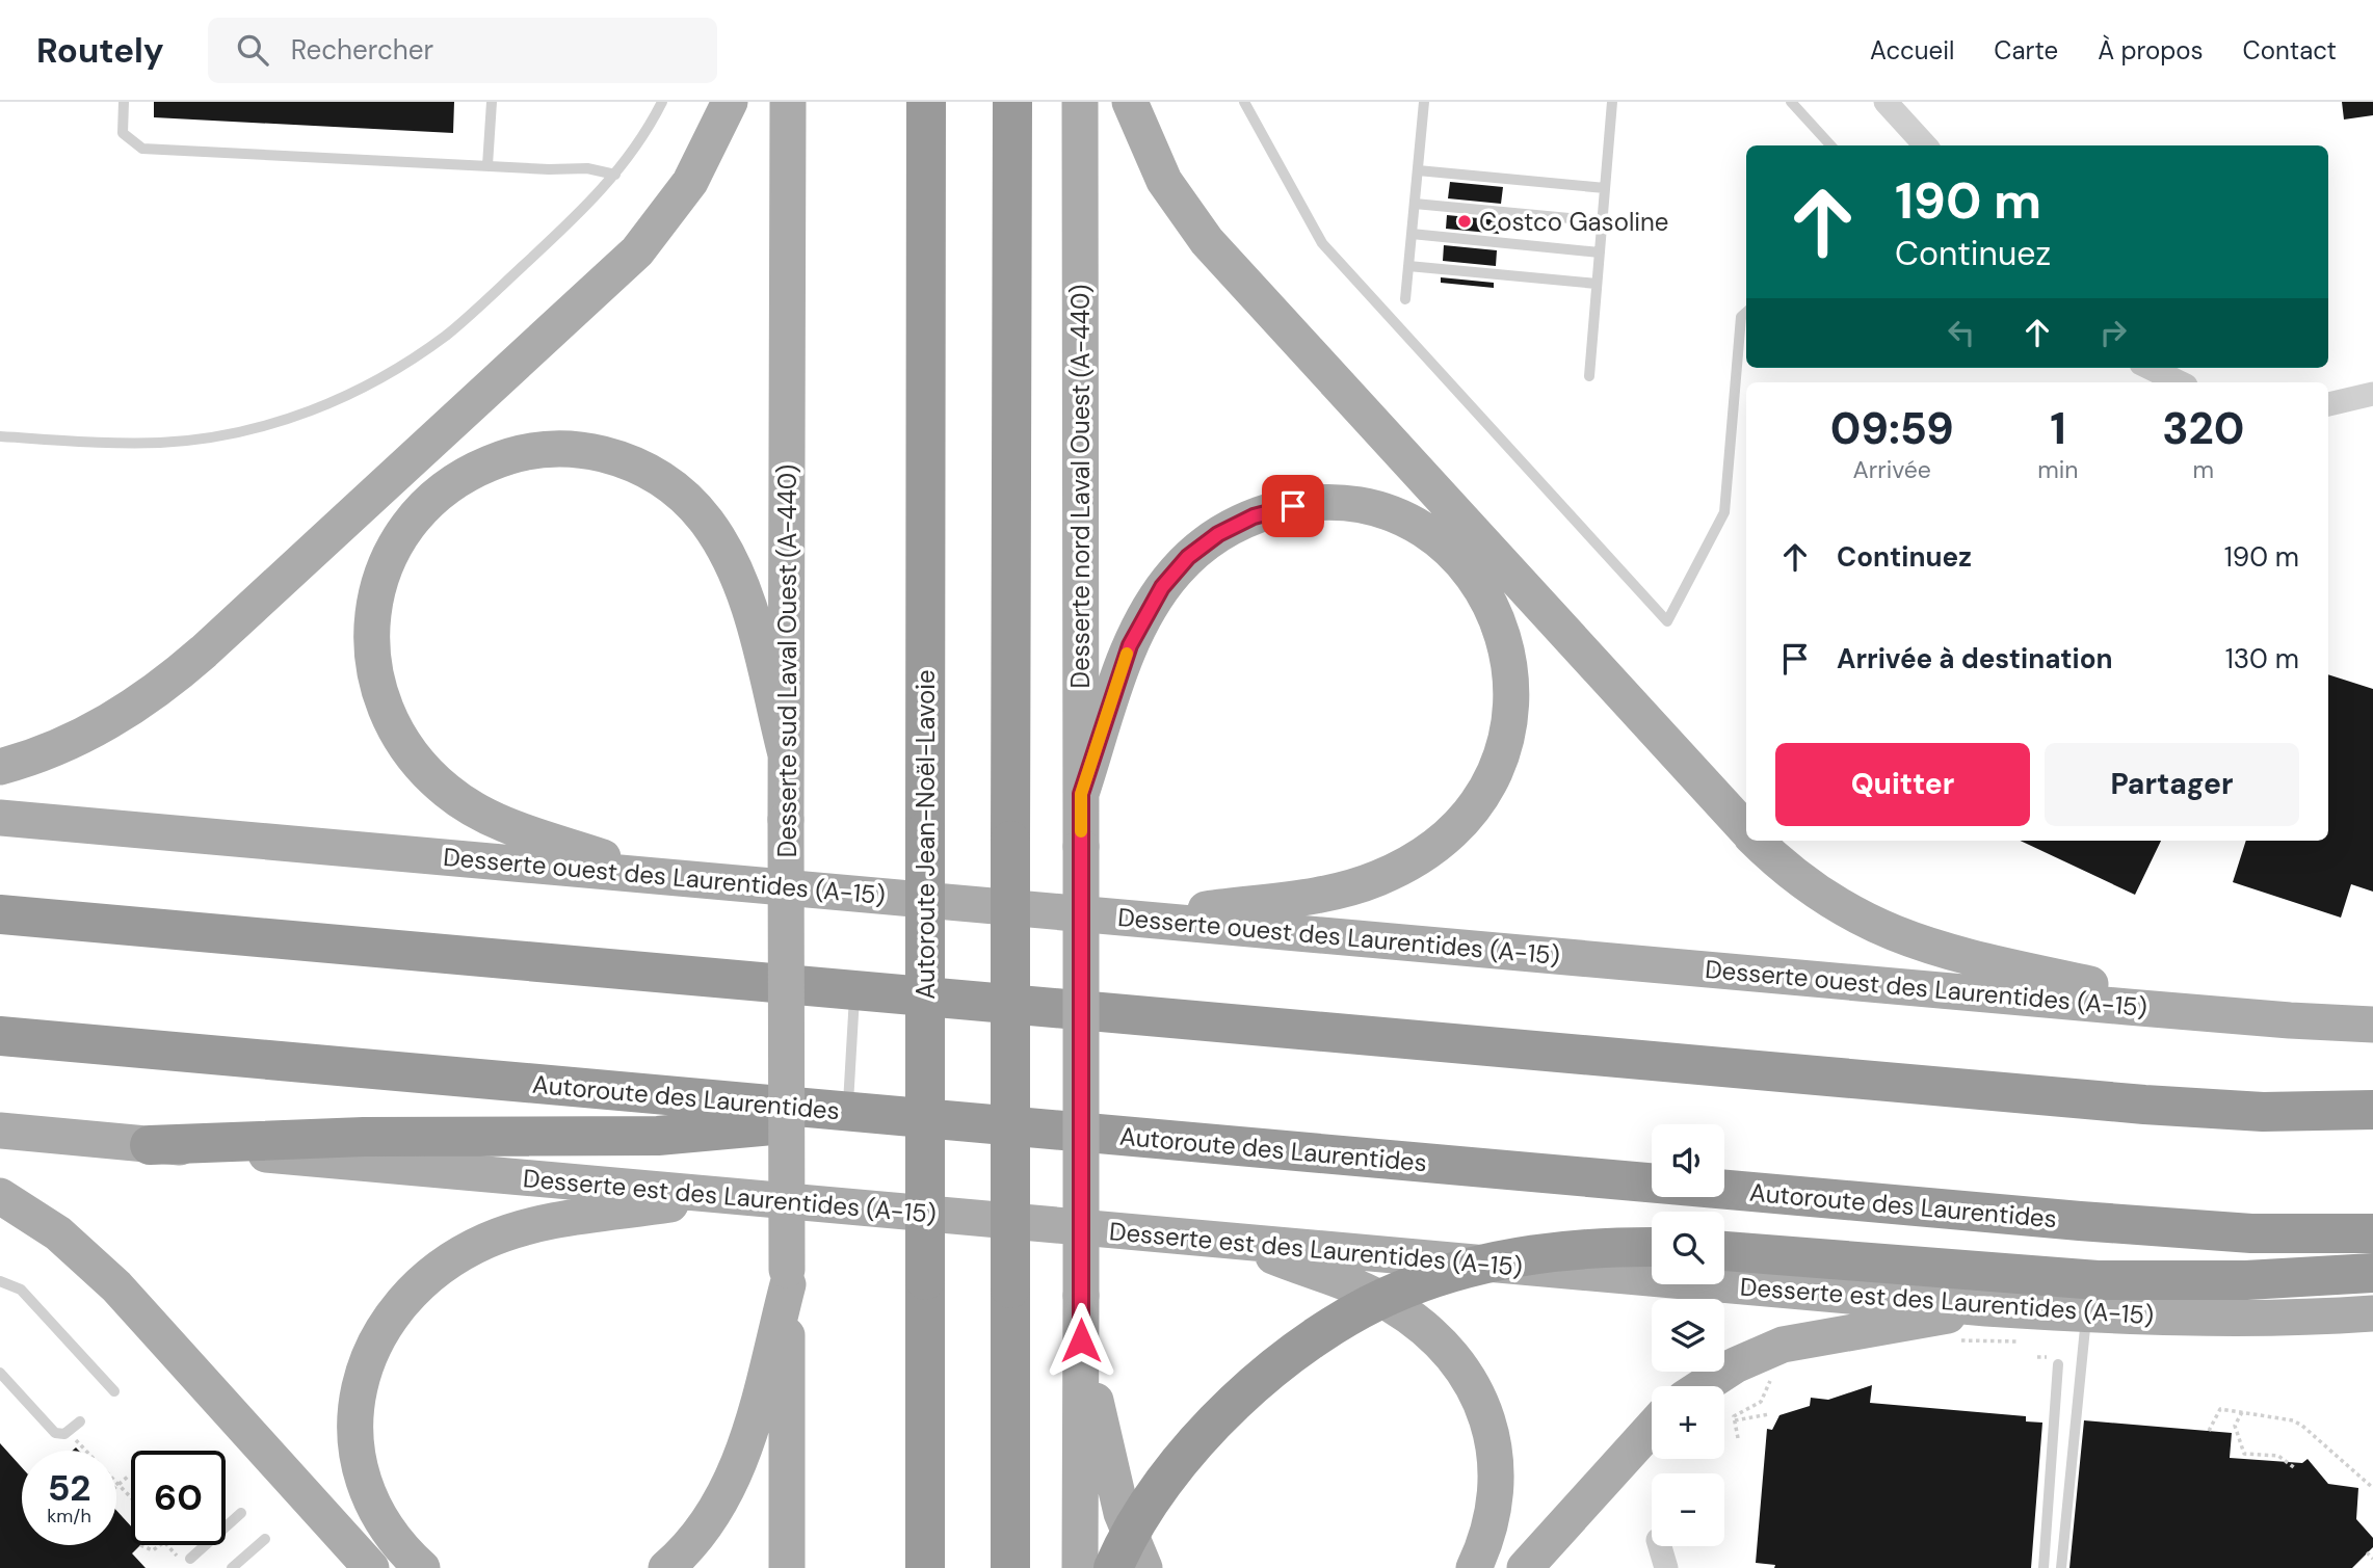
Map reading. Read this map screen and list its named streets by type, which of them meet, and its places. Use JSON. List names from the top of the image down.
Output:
{
  "streets": {
    "highway": ["Autoroute Jean-Noël-Lavoie", "Autoroute des Laurentides"],
    "main road": [
      "Desserte nord Laval Ouest (A-440)",
      "Desserte sud Laval Ouest (A-440)",
      "Desserte ouest des Laurentides (A-15)",
      "Desserte est des Laurentides (A-15)"
    ]
  },
  "places": ["Costco Gasoline"],
  "page": {
    "header": "Routely",
    "search": "Rechercher",
    "nav": [
      "Accueil",
      "Carte",
      "À propos",
      "Contact"
    ],
    "turn": ["190 m", "Continuez"],
    "eta": [
      "09:59",
      "Arrivée",
      "1",
      "min",
      "320",
      "m"
    ],
    "list": [
      {
        "name": "Continuez",
        "value": "190 m"
      },
      {
        "name": "Arrivée à destination",
        "value": "130 m"
      }
    ],
    "buttons": ["Quitter", "Partager"],
    "map_buttons": ["+", "−"],
    "speed": "52 km/h",
    "limit": "60"
  }
}
